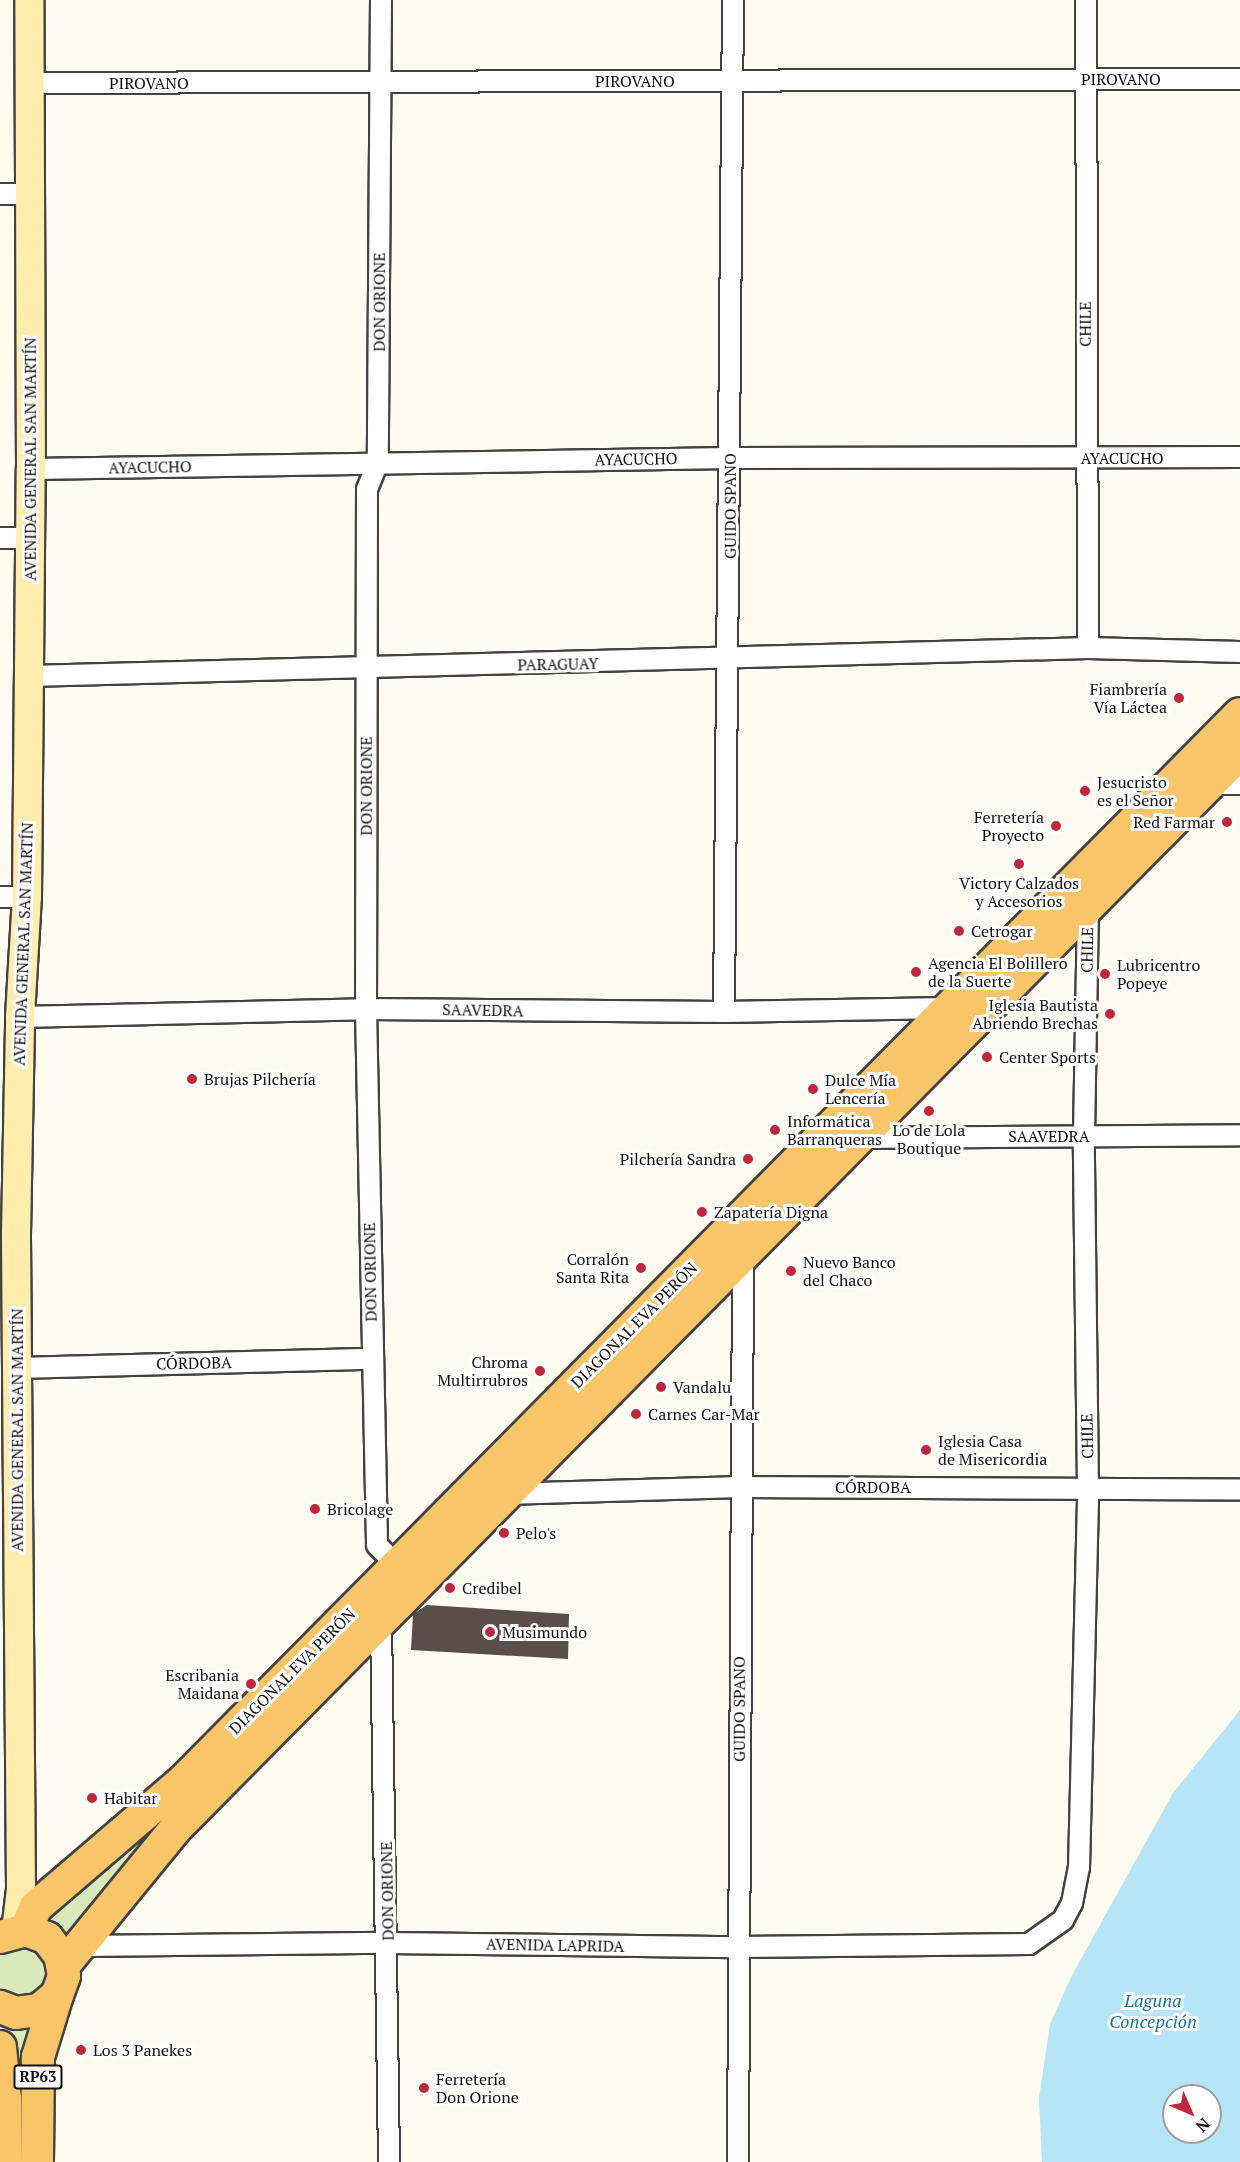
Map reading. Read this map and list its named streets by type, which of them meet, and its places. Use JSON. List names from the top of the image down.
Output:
{
  "streets": {
    "main road": ["DIAGONAL EVA PERÓN", "RP63"],
    "street": [
      "PIROVANO",
      "DON ORIONE",
      "CHILE",
      "AYACUCHO",
      "AVENIDA GENERAL SAN MARTÍN",
      "GUIDO SPANO",
      "PARAGUAY",
      "SAAVEDRA",
      "CÓRDOBA",
      "AVENIDA LAPRIDA"
    ]
  },
  "crossings": [
    ["PIROVANO", "DON ORIONE"],
    ["PIROVANO", "CHILE"],
    ["PIROVANO", "AVENIDA GENERAL SAN MARTÍN"],
    ["PIROVANO", "GUIDO SPANO"],
    ["DON ORIONE", "AYACUCHO"],
    ["DON ORIONE", "PARAGUAY"],
    ["DON ORIONE", "SAAVEDRA"],
    ["DON ORIONE", "DIAGONAL EVA PERÓN"],
    ["DON ORIONE", "CÓRDOBA"],
    ["DON ORIONE", "AVENIDA LAPRIDA"],
    ["CHILE", "AYACUCHO"],
    ["CHILE", "PARAGUAY"],
    ["CHILE", "SAAVEDRA"],
    ["CHILE", "DIAGONAL EVA PERÓN"],
    ["CHILE", "CÓRDOBA"],
    ["CHILE", "AVENIDA LAPRIDA"],
    ["AYACUCHO", "AVENIDA GENERAL SAN MARTÍN"],
    ["AYACUCHO", "GUIDO SPANO"],
    ["AVENIDA GENERAL SAN MARTÍN", "PARAGUAY"],
    ["AVENIDA GENERAL SAN MARTÍN", "SAAVEDRA"],
    ["AVENIDA GENERAL SAN MARTÍN", "DIAGONAL EVA PERÓN"],
    ["AVENIDA GENERAL SAN MARTÍN", "CÓRDOBA"],
    ["GUIDO SPANO", "PARAGUAY"],
    ["GUIDO SPANO", "SAAVEDRA"],
    ["GUIDO SPANO", "DIAGONAL EVA PERÓN"],
    ["GUIDO SPANO", "CÓRDOBA"],
    ["GUIDO SPANO", "AVENIDA LAPRIDA"],
    ["SAAVEDRA", "DIAGONAL EVA PERÓN"],
    ["DIAGONAL EVA PERÓN", "CÓRDOBA"],
    ["DIAGONAL EVA PERÓN", "AVENIDA LAPRIDA"],
    ["DIAGONAL EVA PERÓN", "RP63"],
    ["AVENIDA LAPRIDA", "RP63"]
  ],
  "water": ["Laguna Concepción"],
  "places": [
    "Fiambrería Vía Láctea",
    "Jesucristo es el Señor",
    "Red Farmar",
    "Ferretería Proyecto",
    "Victory Calzados y Accesorios",
    "Cetrogar",
    "Agencia El Bolillero de la Suerte",
    "Lubricentro Popeye",
    "Iglesia Bautista Abriendo Brechas",
    "Center Sports",
    "Brujas Pilchería",
    "Dulce Mía Lencería",
    "Lo de Lola Boutique",
    "Informática Barranqueras",
    "Pilchería Sandra",
    "Zapatería Digna",
    "Corralón Santa Rita",
    "Nuevo Banco del Chaco",
    "Chroma Multirrubros",
    "Vandalu",
    "Carnes Car-Mar",
    "Iglesia Casa de Misericordia",
    "Bricolage",
    "Pelo's",
    "Credibel",
    "Musimundo",
    "Escribania Maidana",
    "Habitar",
    "Los 3 Panekes",
    "Ferretería Don Orione"
  ],
  "north": "bottom right"
}
